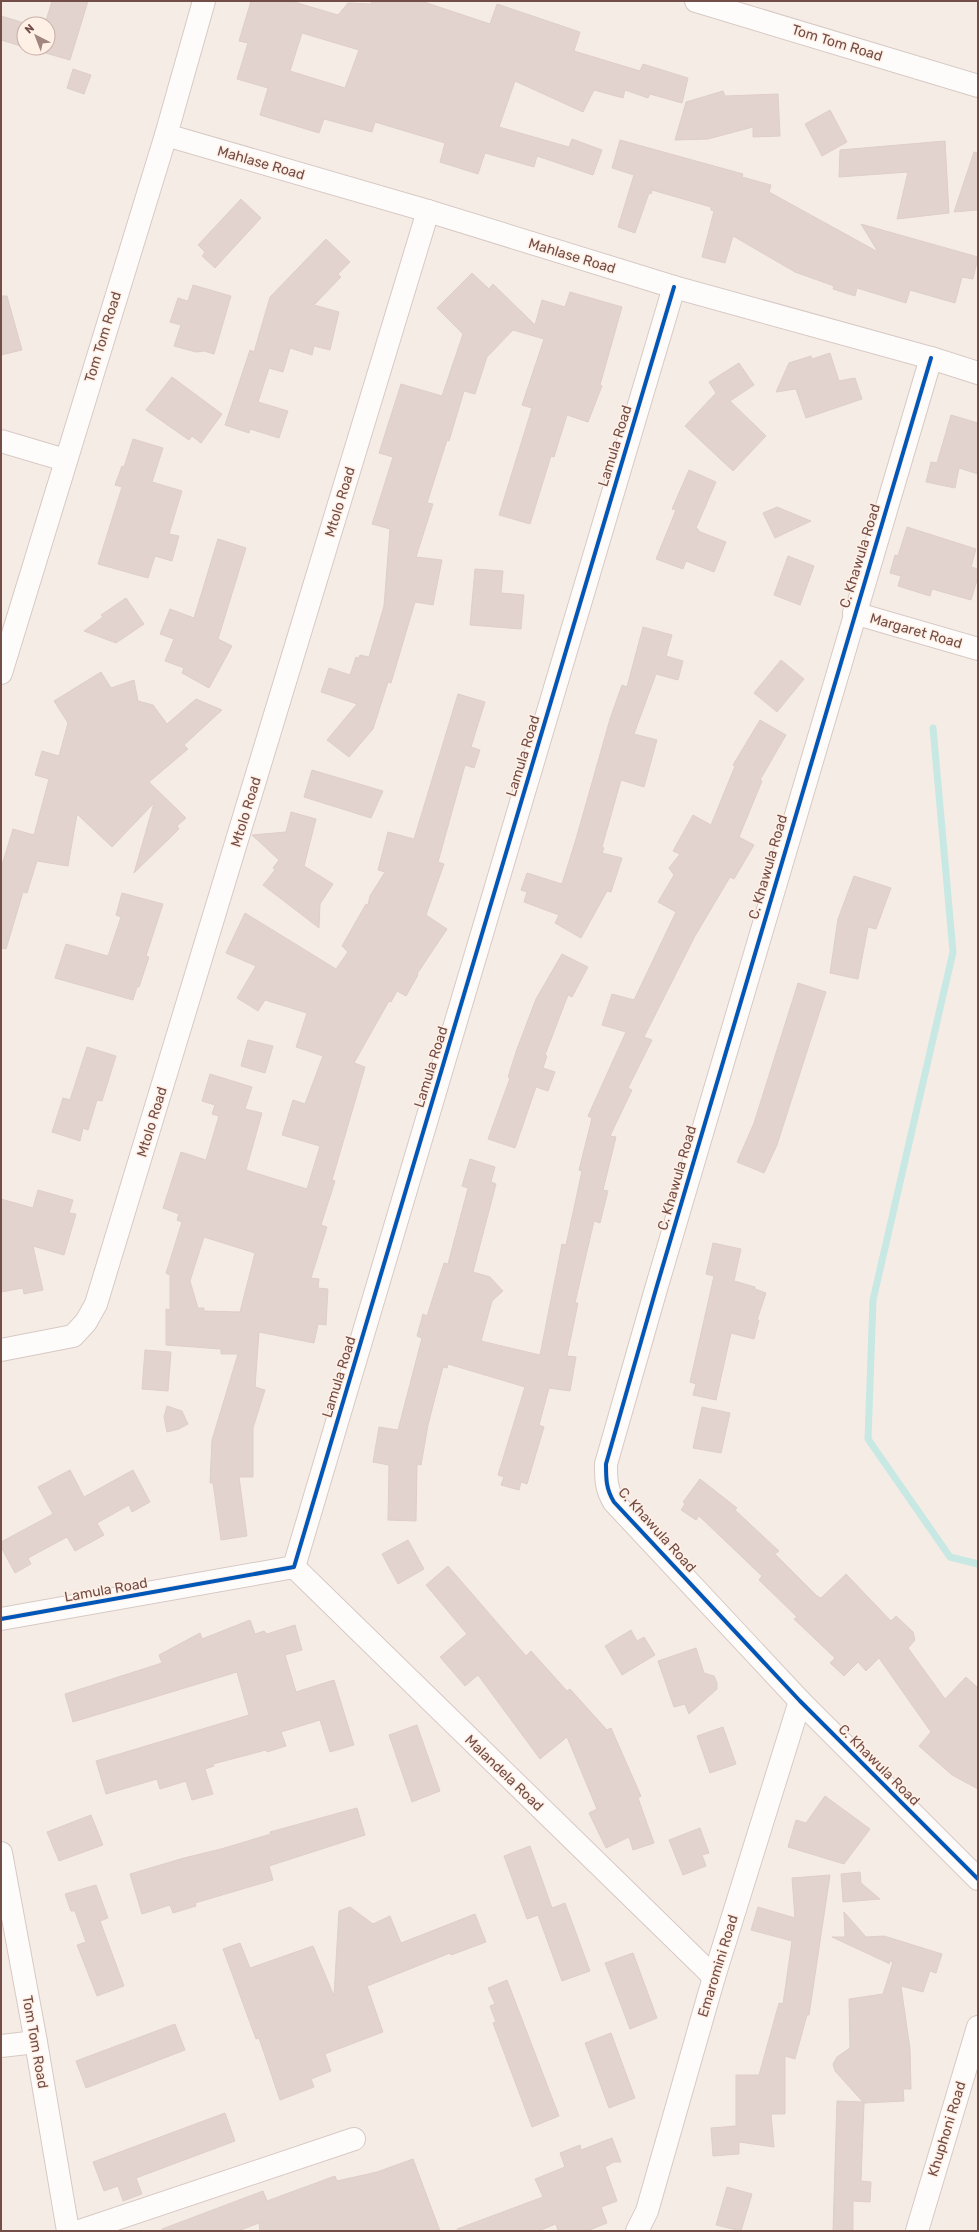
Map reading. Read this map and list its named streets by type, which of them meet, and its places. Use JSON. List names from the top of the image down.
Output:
{
  "streets": {
    "street": [
      "Tom Tom Road",
      "Mahlase Road",
      "Lamula Road",
      "Mtolo Road",
      "C. Khawula Road",
      "Margaret Road",
      "Malandela Road",
      "Emaromini Road",
      "Khuphoni Road"
    ]
  },
  "crossings": [
    ["Tom Tom Road", "Mahlase Road"],
    ["Mahlase Road", "Lamula Road"],
    ["Mahlase Road", "Mtolo Road"],
    ["Mahlase Road", "C. Khawula Road"],
    ["Lamula Road", "Malandela Road"],
    ["C. Khawula Road", "Margaret Road"],
    ["C. Khawula Road", "Emaromini Road"],
    ["Malandela Road", "Emaromini Road"]
  ],
  "north": "top left"
}
